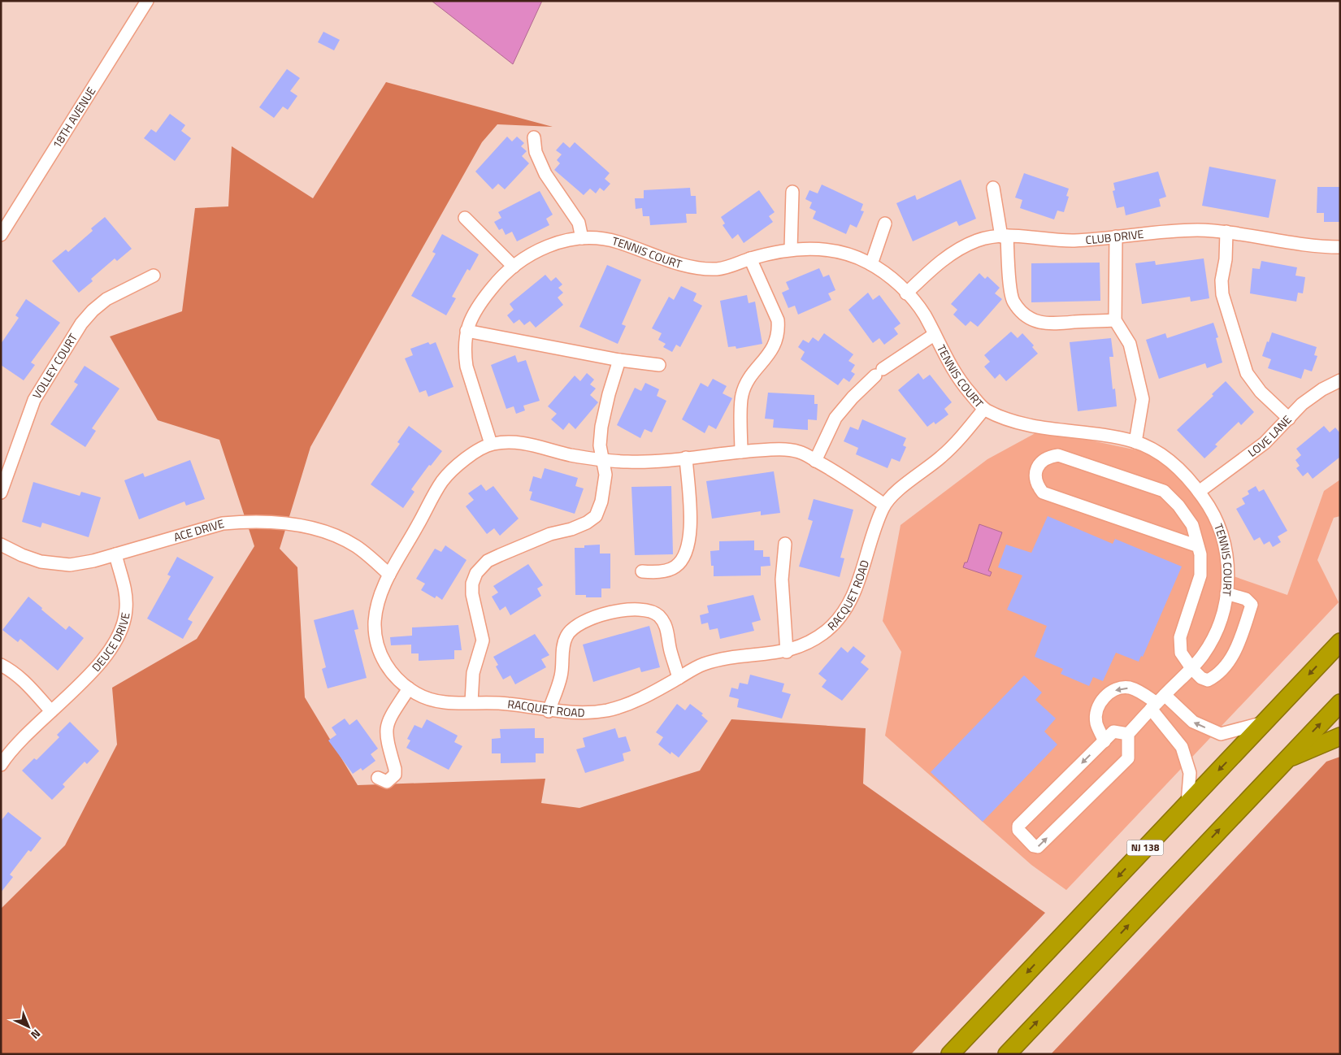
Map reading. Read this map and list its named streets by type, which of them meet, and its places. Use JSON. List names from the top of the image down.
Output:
{
  "streets": {
    "highway": ["NJ 138"],
    "street": [
      "18TH AVENUE",
      "CLUB DRIVE",
      "TENNIS COURT",
      "VOLLEY COURT",
      "LOVE LANE",
      "ACE DRIVE",
      "RACQUET ROAD",
      "DEUCE DRIVE"
    ]
  },
  "crossings": [
    ["CLUB DRIVE", "TENNIS COURT"],
    ["TENNIS COURT", "LOVE LANE"],
    ["TENNIS COURT", "RACQUET ROAD"],
    ["ACE DRIVE", "RACQUET ROAD"],
    ["ACE DRIVE", "DEUCE DRIVE"]
  ],
  "north": "bottom right"
}
